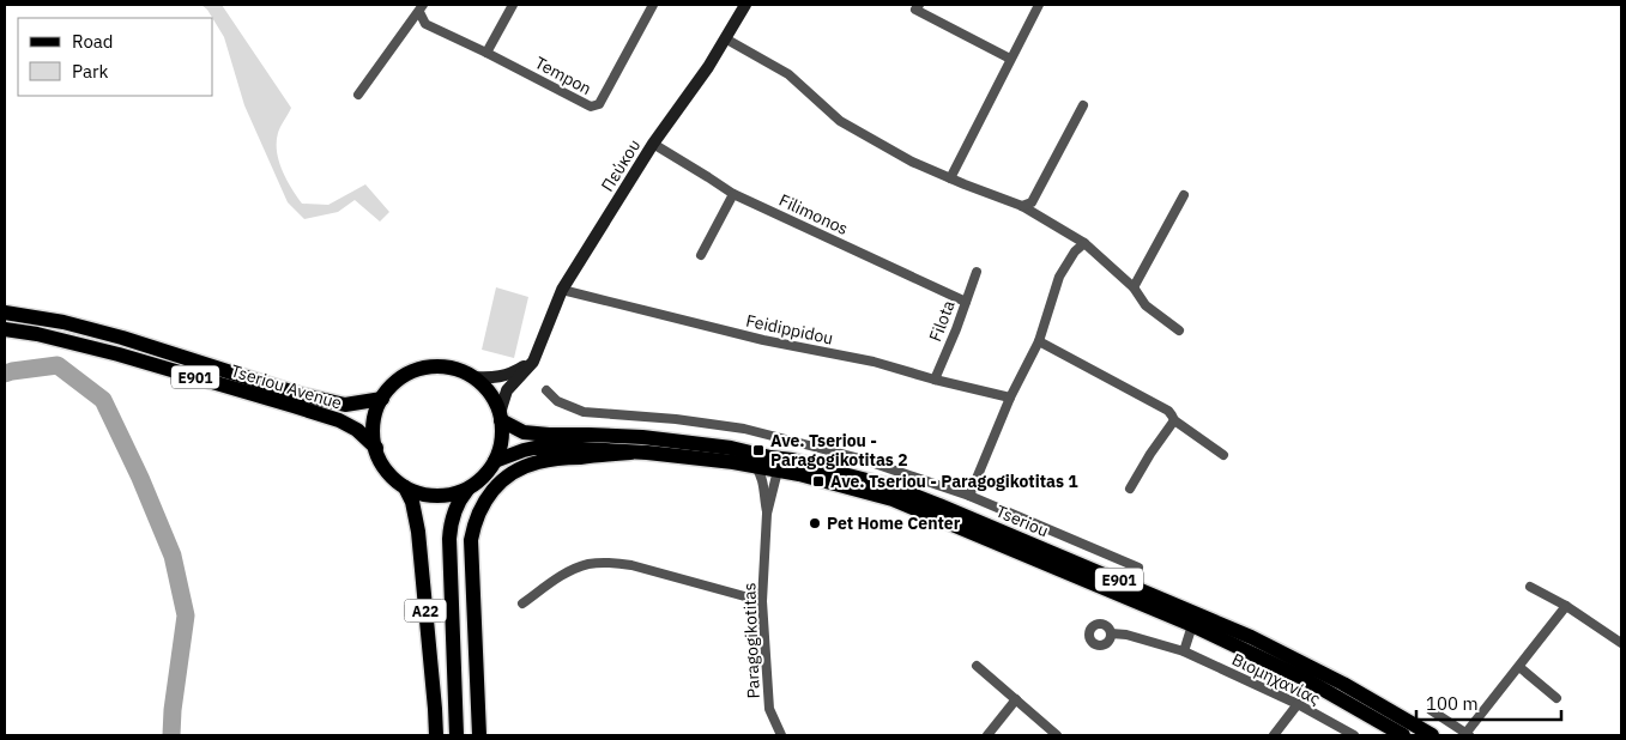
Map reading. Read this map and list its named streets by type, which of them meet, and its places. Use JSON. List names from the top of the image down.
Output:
{
  "streets": {
    "main road": [
      "Πεύκου",
      "E901",
      "Tseriou Avenue",
      "Tseriou",
      "A22"
    ],
    "street": [
      "Tempon",
      "Filimonos",
      "Filota",
      "Feidippidou",
      "Paragogikotitas",
      "Βιομηχανίας"
    ]
  },
  "crossings": [
    ["Πεύκου", "Filimonos"],
    ["Πεύκου", "Feidippidou"],
    ["Πεύκου", "Tseriou Avenue"],
    ["Πεύκου", "Tseriou"],
    ["Πεύκου", "A22"],
    ["Filimonos", "Filota"],
    ["Filota", "Feidippidou"],
    ["Tseriou Avenue", "Tseriou"],
    ["Tseriou Avenue", "A22"],
    ["Tseriou", "A22"],
    ["Tseriou", "Paragogikotitas"]
  ],
  "places": {
    "transit": ["Ave. Tseriou - Paragogikotitas 2", "Ave. Tseriou - Paragogikotitas 1"],
    "other": ["Pet Home Center"]
  },
  "legend": ["Road", "Park"],
  "scale_bar": "100 m"
}
